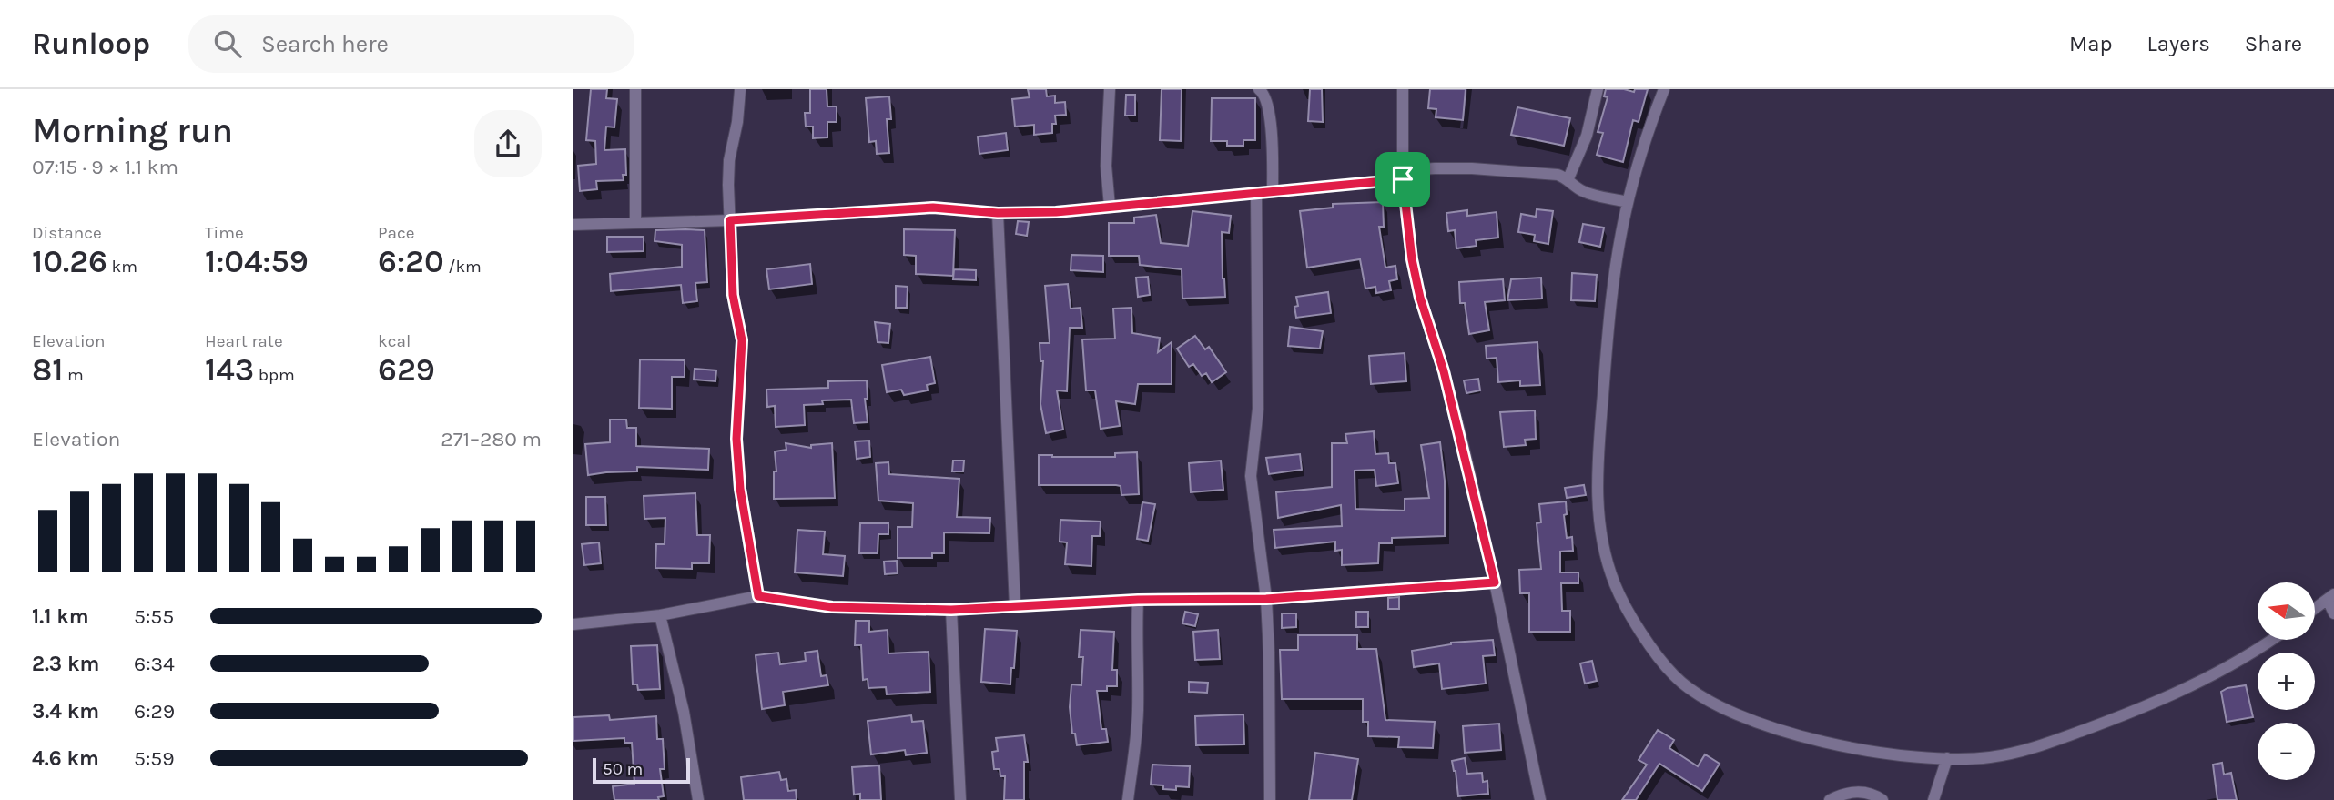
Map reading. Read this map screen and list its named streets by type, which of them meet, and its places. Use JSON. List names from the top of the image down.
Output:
{
  "scale_bar": "50 m",
  "north": "left",
  "page": {
    "header": "Runloop",
    "search": "Search here",
    "nav": ["Map", "Layers", "Share"],
    "heading": ["Morning run", "07:15 · 9 × 1.1 km"],
    "stats": [
      ["Distance", "10.26 km"],
      ["Time", "1:04:59"],
      ["Pace", "6:20 /km"],
      ["Elevation", "81 m"],
      ["Heart rate", "143 bpm"],
      ["kcal", "629"]
    ],
    "chart": ["Elevation", "271–280 m"],
    "map_buttons": ["+", "−"],
    "list": [
      {
        "name": "1.1 km",
        "note": "5:55"
      },
      {
        "name": "2.3 km",
        "note": "6:34"
      },
      {
        "name": "3.4 km",
        "note": "6:29"
      },
      {
        "name": "4.6 km",
        "note": "5:59"
      }
    ],
    "scale": "50 m"
  }
}
